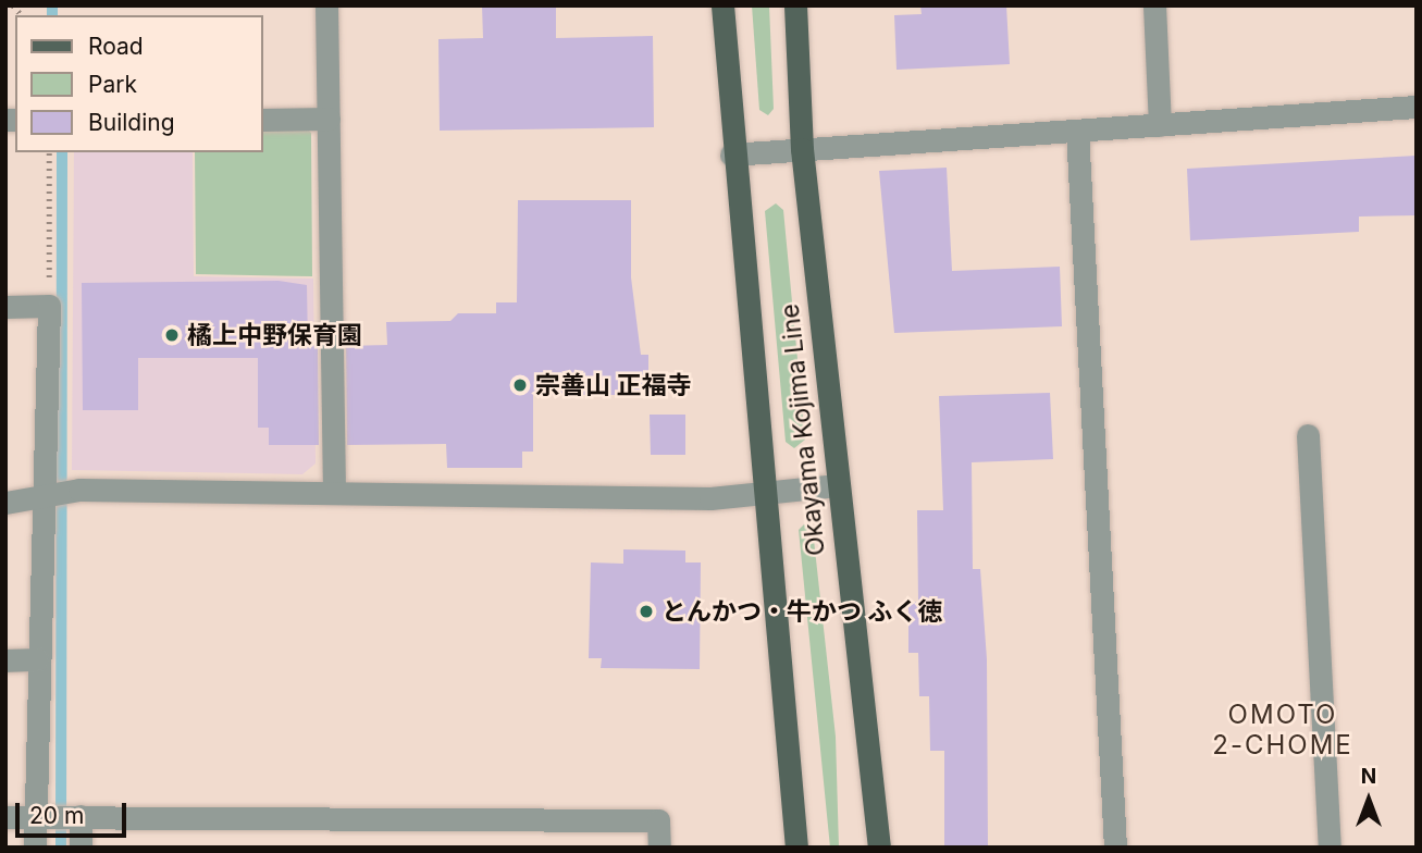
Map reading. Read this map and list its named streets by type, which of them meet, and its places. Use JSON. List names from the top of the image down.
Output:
{
  "streets": {
    "main road": ["Okayama Kojima Line"]
  },
  "districts": ["OMOTO 2-CHOME"],
  "places": ["橘上中野保育園", "宗善山 正福寺", "とんかつ・牛かつ ふく徳"],
  "legend": ["Road", "Park", "Building"],
  "scale_bar": "20 m",
  "north": "top"
}
